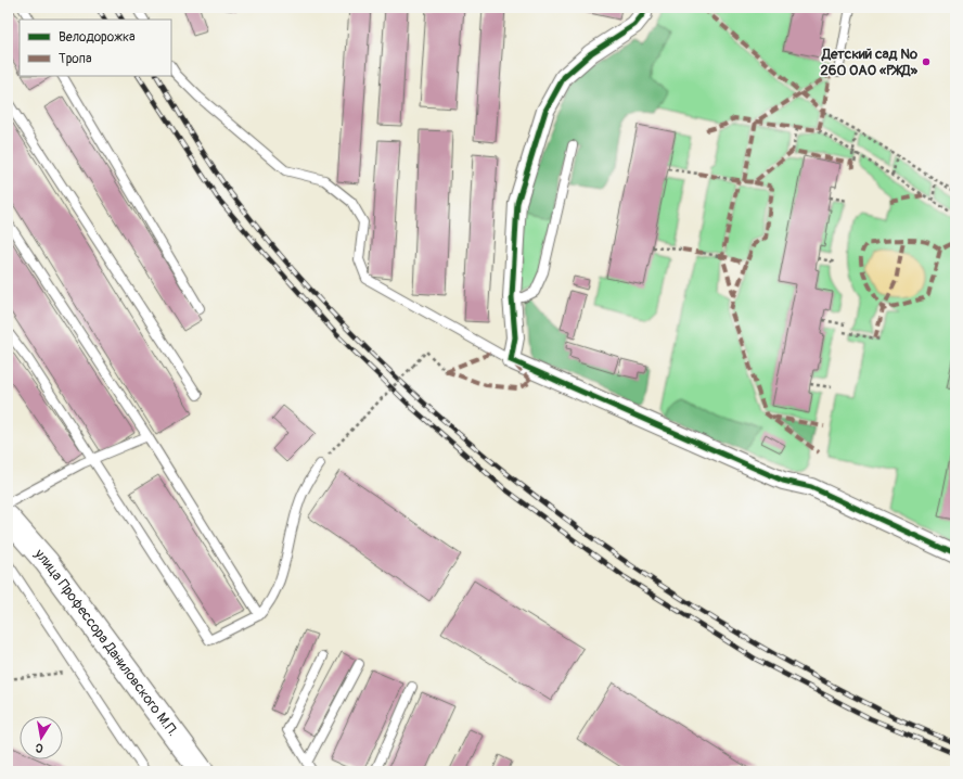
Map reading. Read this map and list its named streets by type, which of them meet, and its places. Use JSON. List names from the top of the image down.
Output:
{
  "streets": {
    "main road": ["улица Профессора Даниловского М.П."]
  },
  "places": ["Детский сад № 260 ОАО «РЖД»"],
  "legend": ["Велодорожка", "Тропа"],
  "north": "bottom"
}
